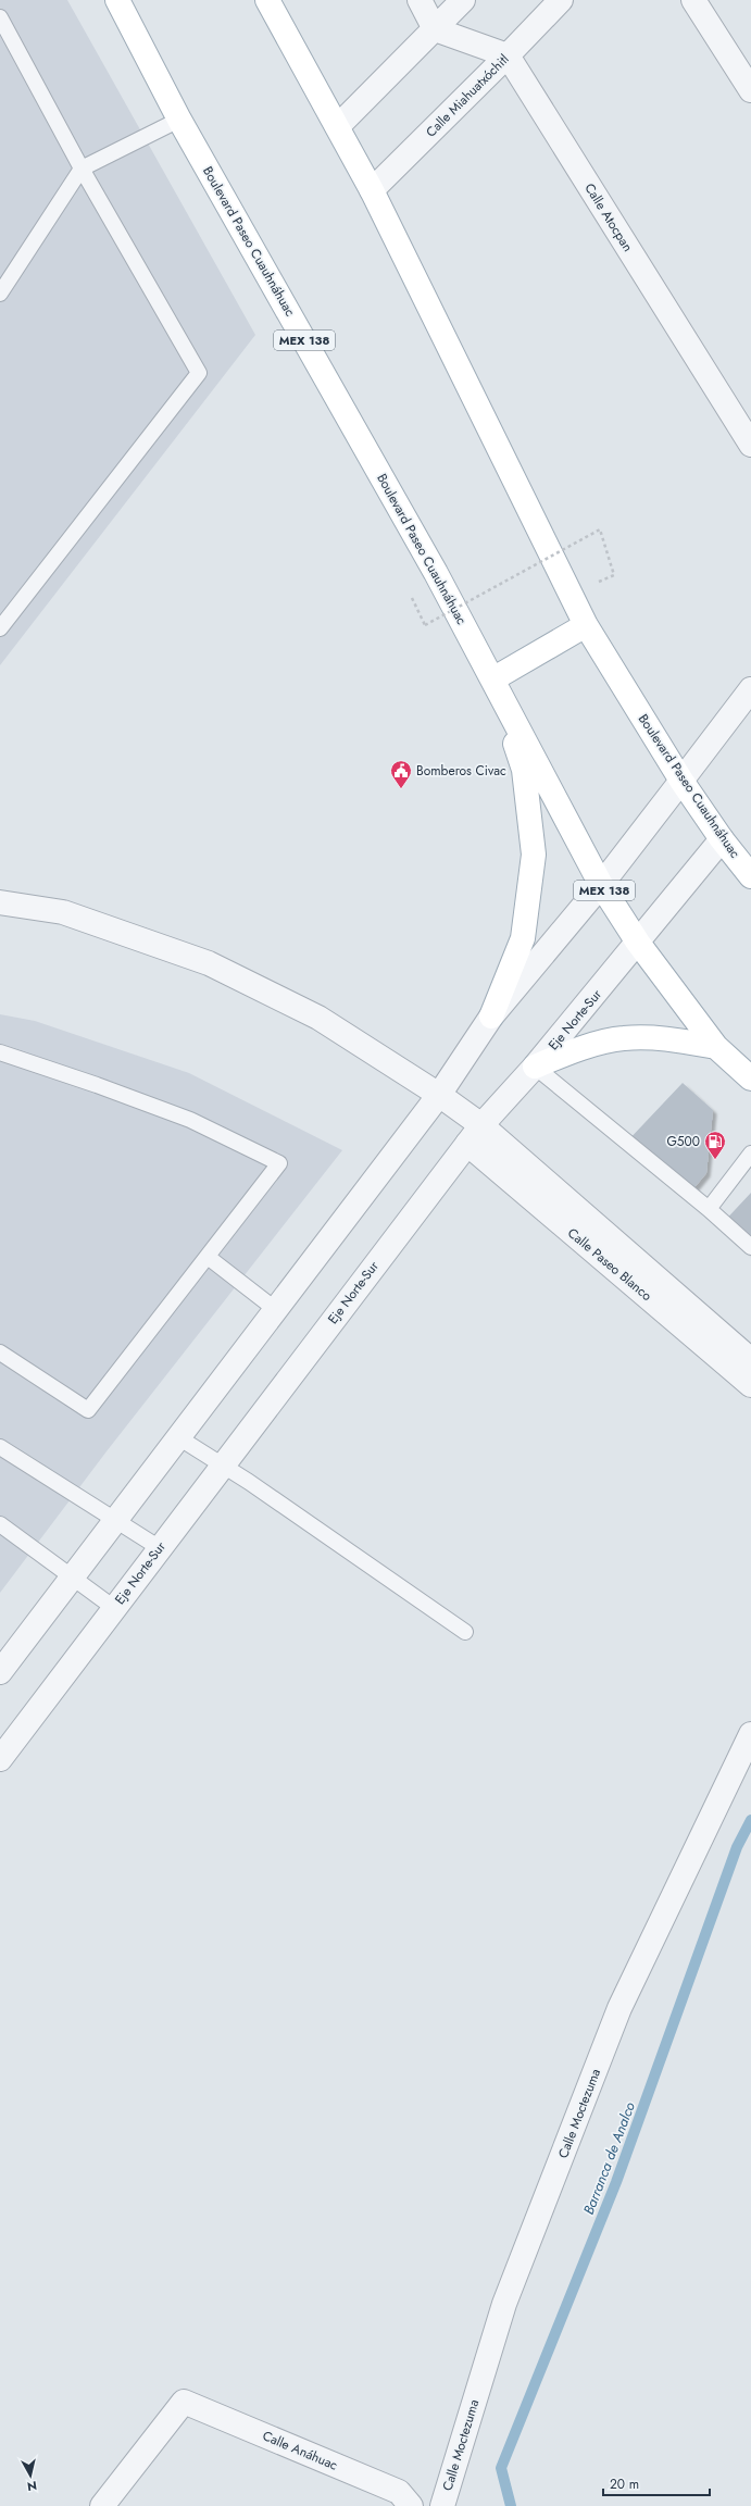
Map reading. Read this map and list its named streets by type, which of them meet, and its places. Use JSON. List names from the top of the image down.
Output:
{
  "streets": {
    "main road": ["Boulevard Paseo Cuauhnáhuac", "MEX 138"],
    "street": [
      "Calle Miahuatxóchitl",
      "Calle Atocpan",
      "Eje Norte-Sur",
      "Calle Paseo Blanco",
      "Calle Moctezuma",
      "Calle Anáhuac"
    ]
  },
  "crossings": [
    ["Calle Miahuatxóchitl", "Calle Atocpan"],
    ["Calle Miahuatxóchitl", "Boulevard Paseo Cuauhnáhuac"],
    ["Boulevard Paseo Cuauhnáhuac", "Eje Norte-Sur"],
    ["Eje Norte-Sur", "Calle Paseo Blanco"]
  ],
  "water": ["Barranca de Analco"],
  "places": {
    "public building": ["Bomberos Civac"],
    "fuel station": ["G500"]
  },
  "scale_bar": "20 m",
  "north": "bottom"
}
